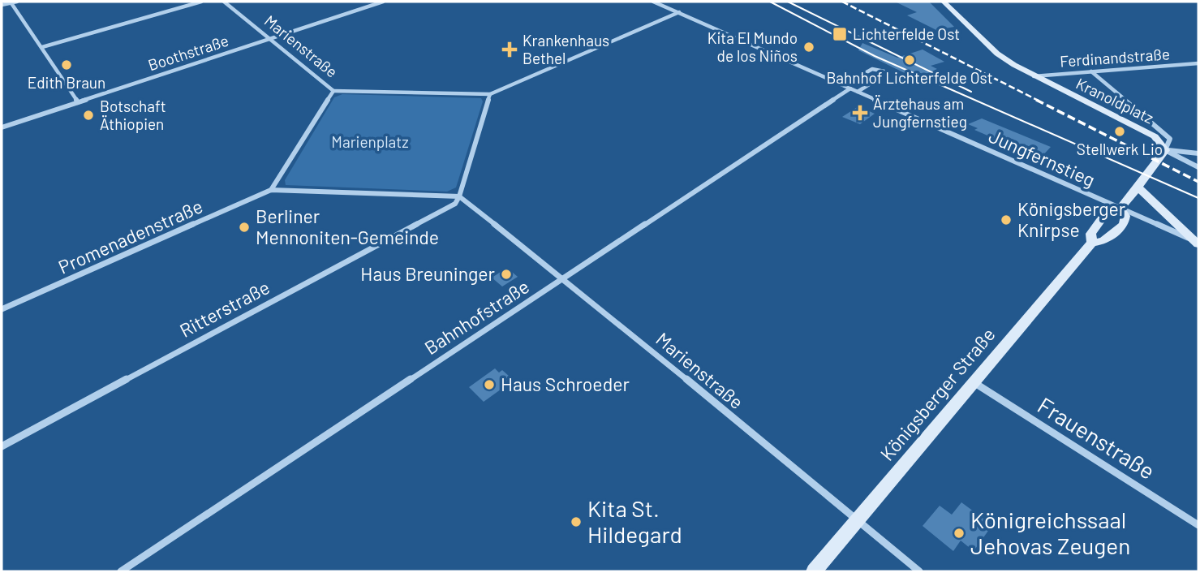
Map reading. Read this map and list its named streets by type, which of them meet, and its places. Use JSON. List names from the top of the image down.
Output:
{
  "streets": {
    "main road": ["Kranoldplatz", "Königsberger Straße"],
    "street": [
      "Marienstraße",
      "Boothstraße",
      "Ferdinandstraße",
      "Jungfernstieg",
      "Promenadenstraße",
      "Ritterstraße",
      "Bahnhofstraße",
      "Frauenstraße"
    ]
  },
  "crossings": [
    ["Marienstraße", "Boothstraße"],
    ["Marienstraße", "Ritterstraße"],
    ["Marienstraße", "Bahnhofstraße"],
    ["Marienstraße", "Königsberger Straße"],
    ["Ferdinandstraße", "Kranoldplatz"],
    ["Kranoldplatz", "Königsberger Straße"],
    ["Jungfernstieg", "Bahnhofstraße"],
    ["Jungfernstieg", "Königsberger Straße"],
    ["Königsberger Straße", "Frauenstraße"]
  ],
  "parks": ["Marienplatz"],
  "places": {
    "transit": ["Lichterfelde Ost"],
    "other": [
      "Kita El Mundo de los Niños",
      "Bahnhof Lichterfelde Ost",
      "Edith Braun",
      "Botschaft Äthiopien",
      "Stellwerk Lio",
      "Königsberger Knirpse",
      "Berliner Mennoniten-Gemeinde",
      "Haus Breuninger",
      "Haus Schroeder",
      "Kita St. Hildegard",
      "Königreichssaal Jehovas Zeugen"
    ],
    "health": ["Krankenhaus Bethel", "Ärztehaus am Jungfernstieg"]
  }
}
